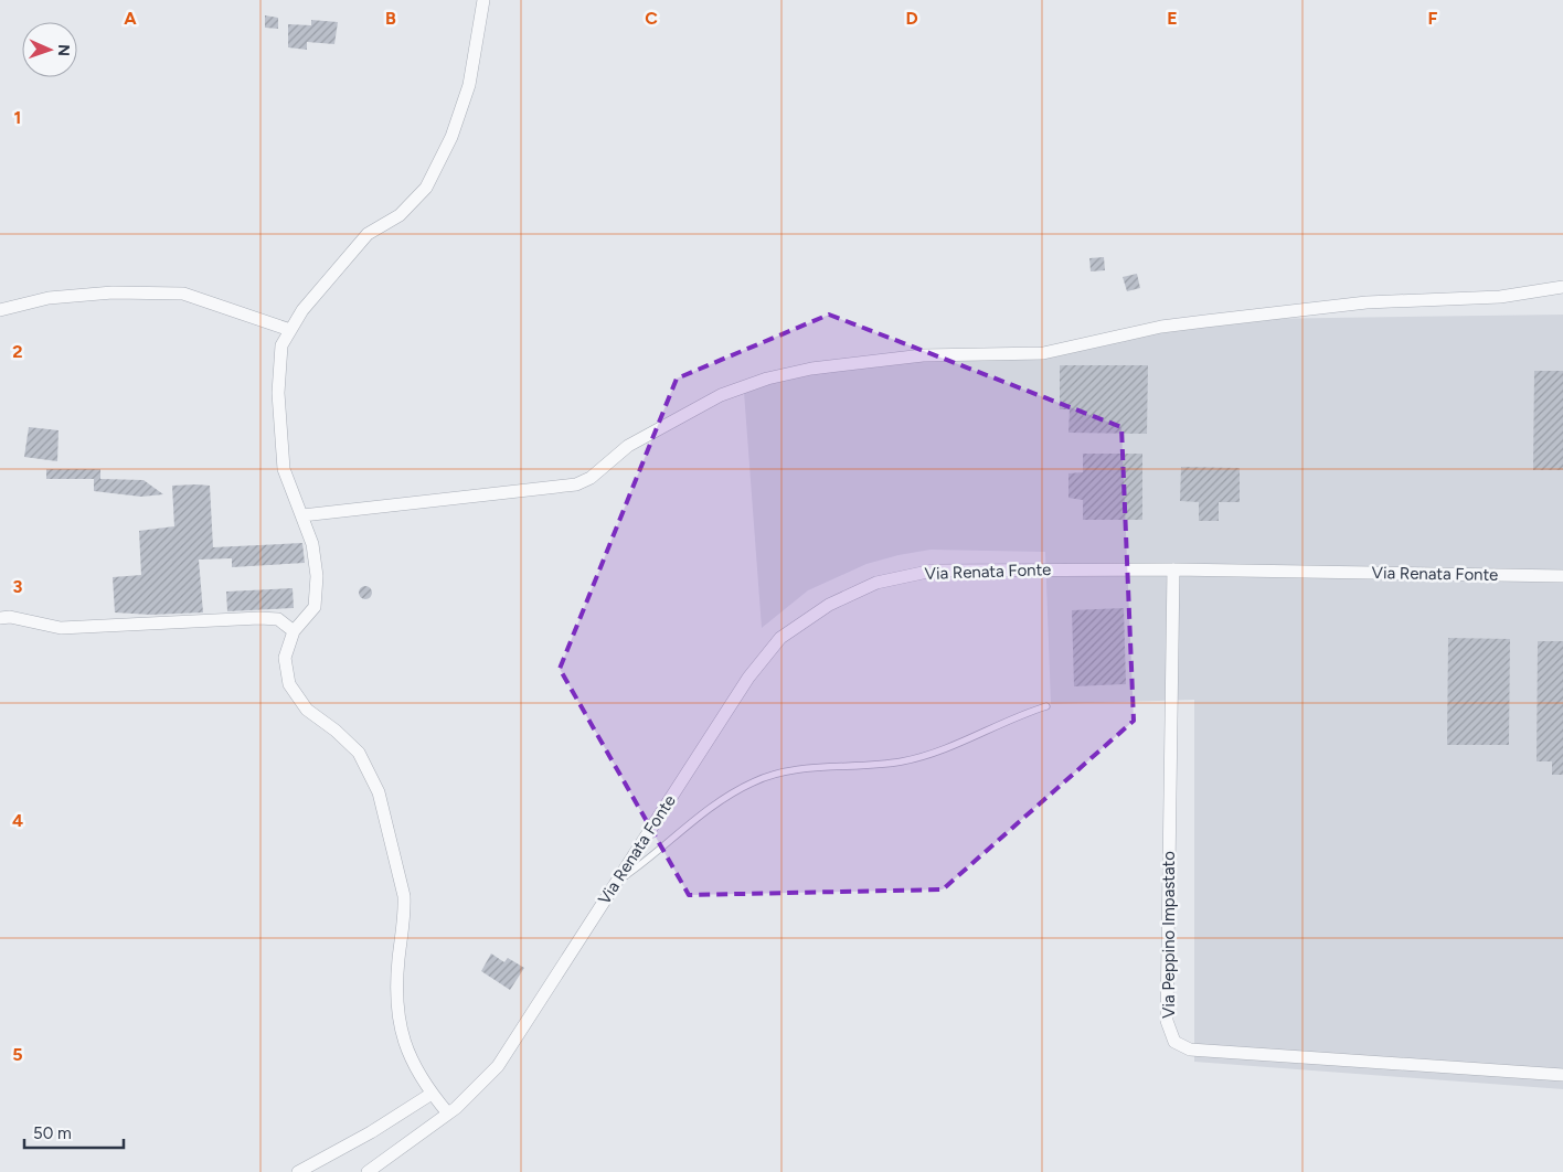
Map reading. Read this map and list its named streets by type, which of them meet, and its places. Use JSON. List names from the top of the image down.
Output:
{
  "streets": {
    "street": ["Via Renata Fonte", "Via Peppino Impastato"]
  },
  "crossings": [
    ["Via Renata Fonte", "Via Peppino Impastato"]
  ],
  "scale_bar": "50 m",
  "north": "right",
  "grid": {
    "columns": [
      "A",
      "B",
      "C",
      "D",
      "E",
      "F"
    ],
    "rows": [
      "1",
      "2",
      "3",
      "4",
      "5"
    ]
  }
}
